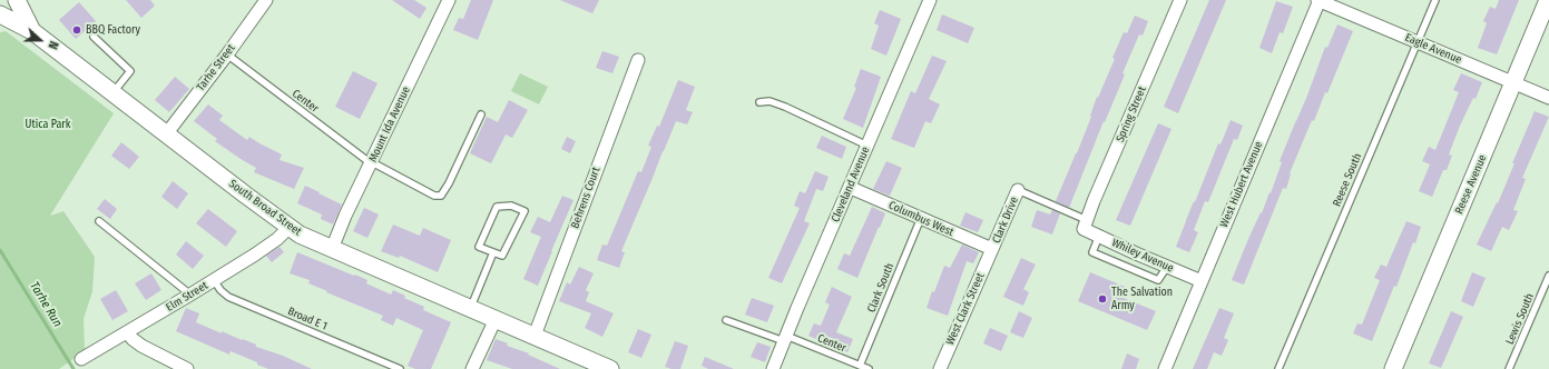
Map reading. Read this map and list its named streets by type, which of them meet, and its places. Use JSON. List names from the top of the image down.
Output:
{
  "streets": {
    "street": [
      "Eagle Avenue",
      "Tarhe Street",
      "Spring Street",
      "Mount Ida Avenue",
      "Cleveland Avenue",
      "West Hubert Avenue",
      "Reese Avenue",
      "Behrens Court",
      "South Broad Street",
      "Columbus West",
      "Clark Drive",
      "Whiley Avenue",
      "Elm Street",
      "West Clark Street"
    ],
    "lane": [
      "Center",
      "Reese South",
      "Clark South",
      "Broad E 1",
      "Lewis South"
    ]
  },
  "crossings": [
    ["Eagle Avenue", "Reese South"],
    ["Eagle Avenue", "West Hubert Avenue"],
    ["Eagle Avenue", "Reese Avenue"],
    ["Tarhe Street", "Center"],
    ["Tarhe Street", "South Broad Street"],
    ["Center", "Mount Ida Avenue"],
    ["Center", "Cleveland Avenue"],
    ["Center", "Clark South"],
    ["Spring Street", "Whiley Avenue"],
    ["Mount Ida Avenue", "South Broad Street"],
    ["Cleveland Avenue", "Columbus West"],
    ["West Hubert Avenue", "Whiley Avenue"],
    ["Behrens Court", "South Broad Street"],
    ["South Broad Street", "Elm Street"],
    ["Columbus West", "Clark Drive"],
    ["Columbus West", "Clark South"],
    ["Columbus West", "West Clark Street"],
    ["Clark Drive", "West Clark Street"],
    ["Elm Street", "Broad E 1"]
  ],
  "water": ["Tarhe Run"],
  "parks": ["Utica Park"],
  "places": ["BBQ Factory", "The Salvation Army"],
  "north": "right"
}
